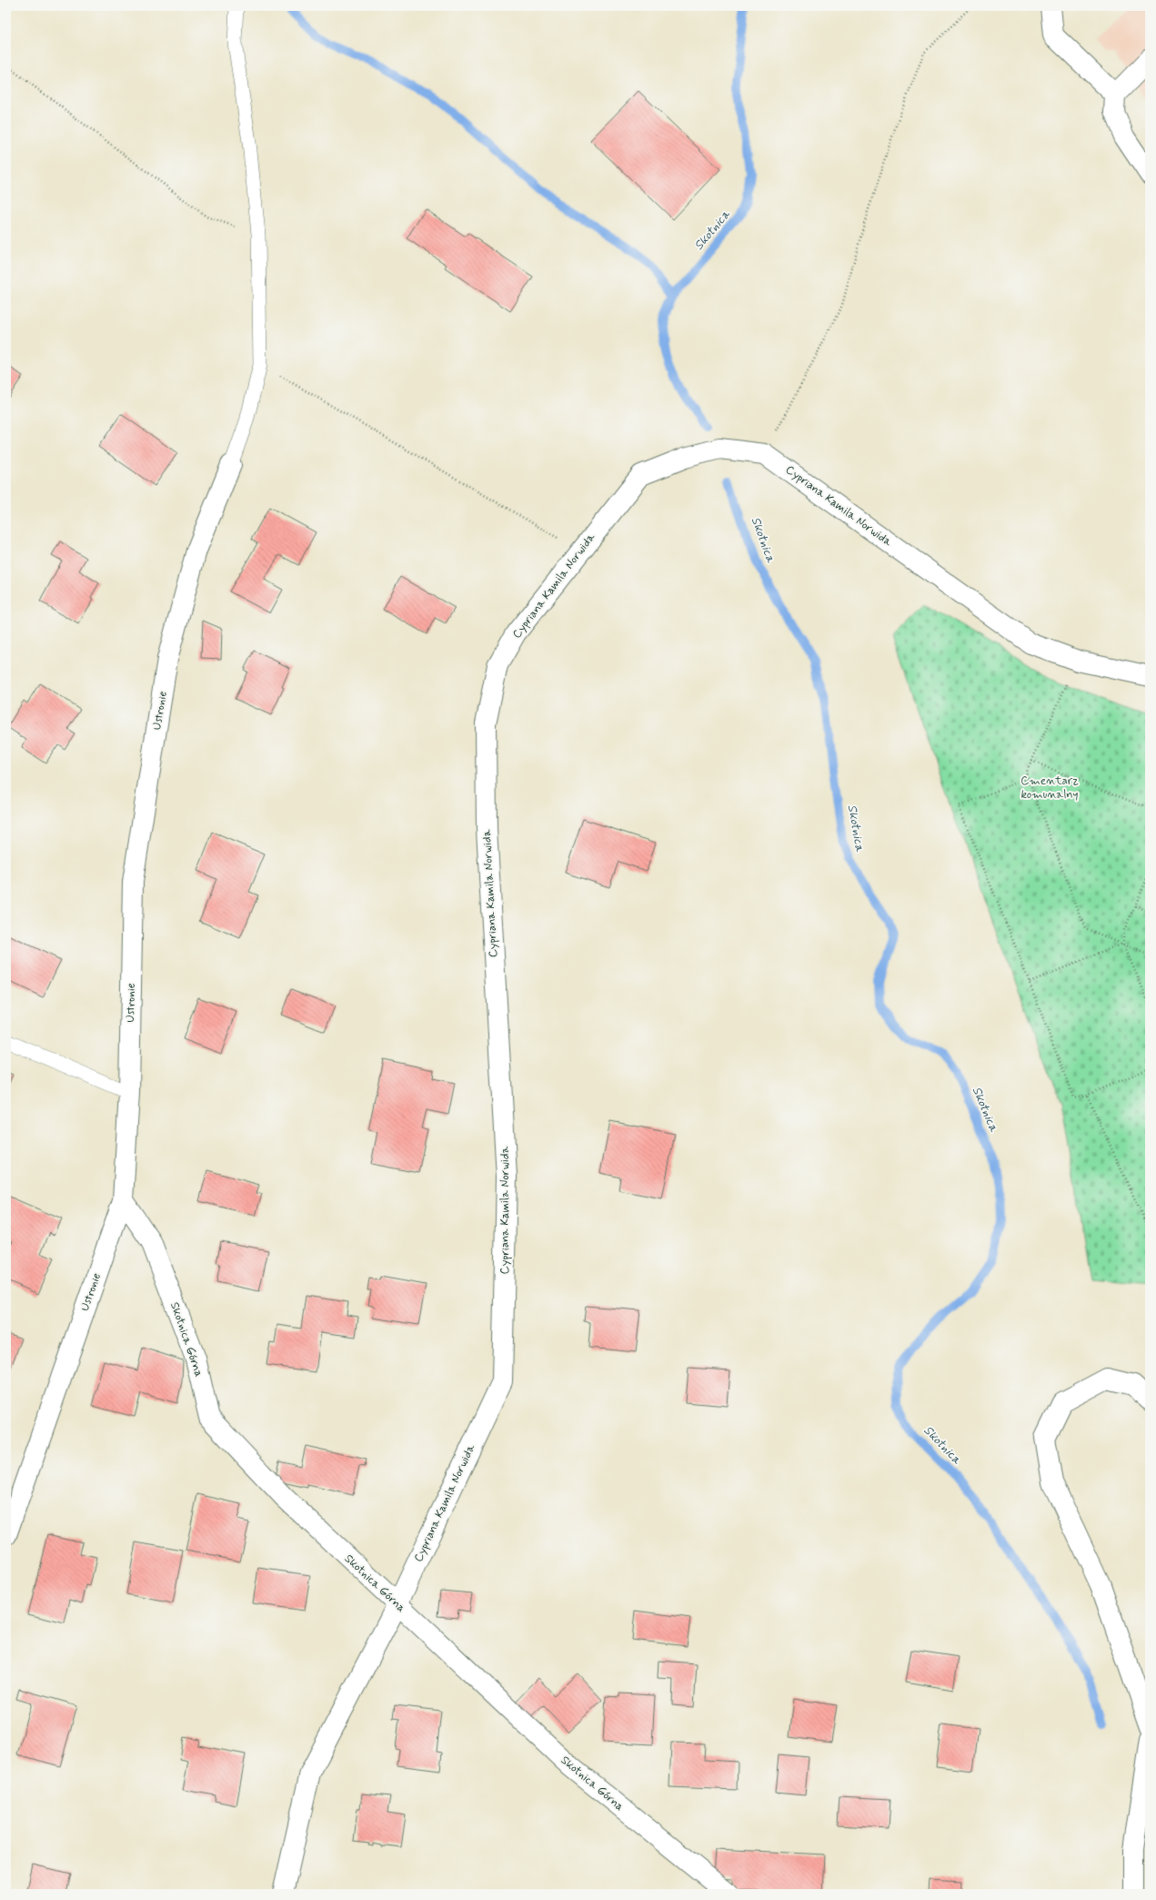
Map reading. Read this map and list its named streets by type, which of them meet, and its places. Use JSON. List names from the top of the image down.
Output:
{
  "streets": {
    "street": ["Cypriana Kamila Norwida", "Ustronie", "Skotnica Górna"]
  },
  "crossings": [
    ["Cypriana Kamila Norwida", "Skotnica Górna"],
    ["Ustronie", "Skotnica Górna"]
  ],
  "water": ["Skotnica"],
  "parks": ["Cmentarz komunalny"]
}
